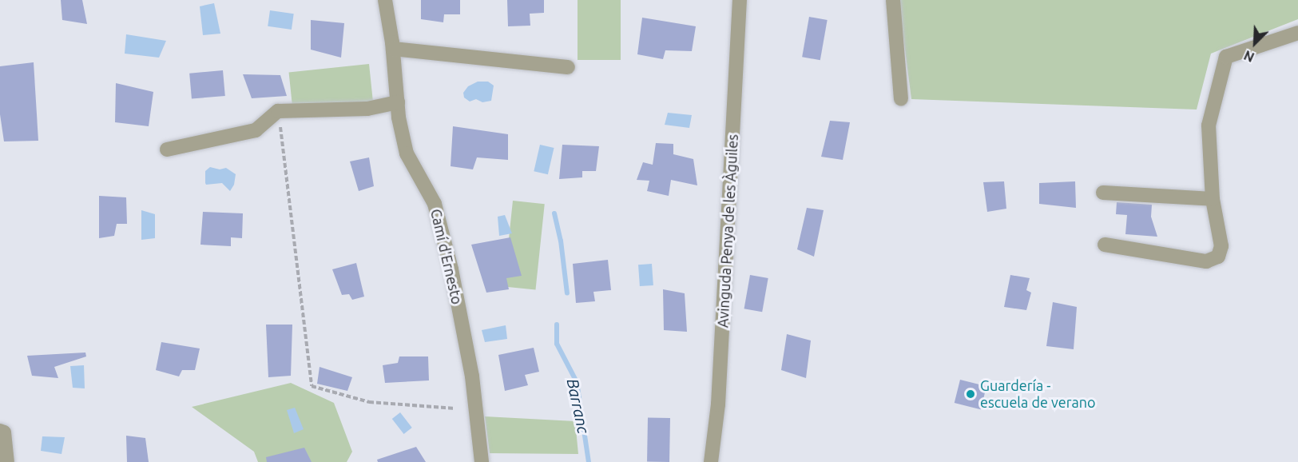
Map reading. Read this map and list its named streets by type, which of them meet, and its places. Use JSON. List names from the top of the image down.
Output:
{
  "streets": {
    "street": ["Avinguda Penya de les Àguiles", "Camí d'Ernesto"]
  },
  "water": ["Barranc"],
  "places": ["Guardería - escuela de verano"],
  "north": "bottom left"
}
